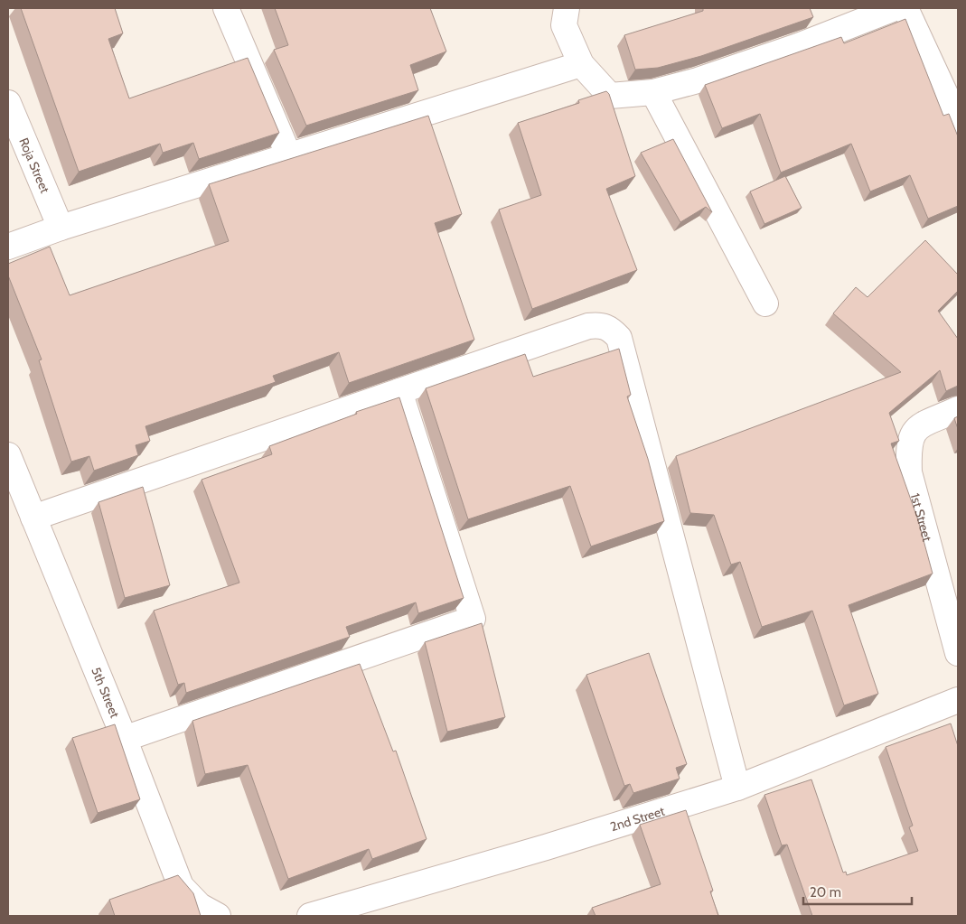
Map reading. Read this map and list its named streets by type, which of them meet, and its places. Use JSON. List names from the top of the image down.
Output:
{
  "streets": {
    "street": [
      "Roja Street",
      "1st Street",
      "5th Street",
      "2nd Street"
    ]
  },
  "scale_bar": "20 m"
}
